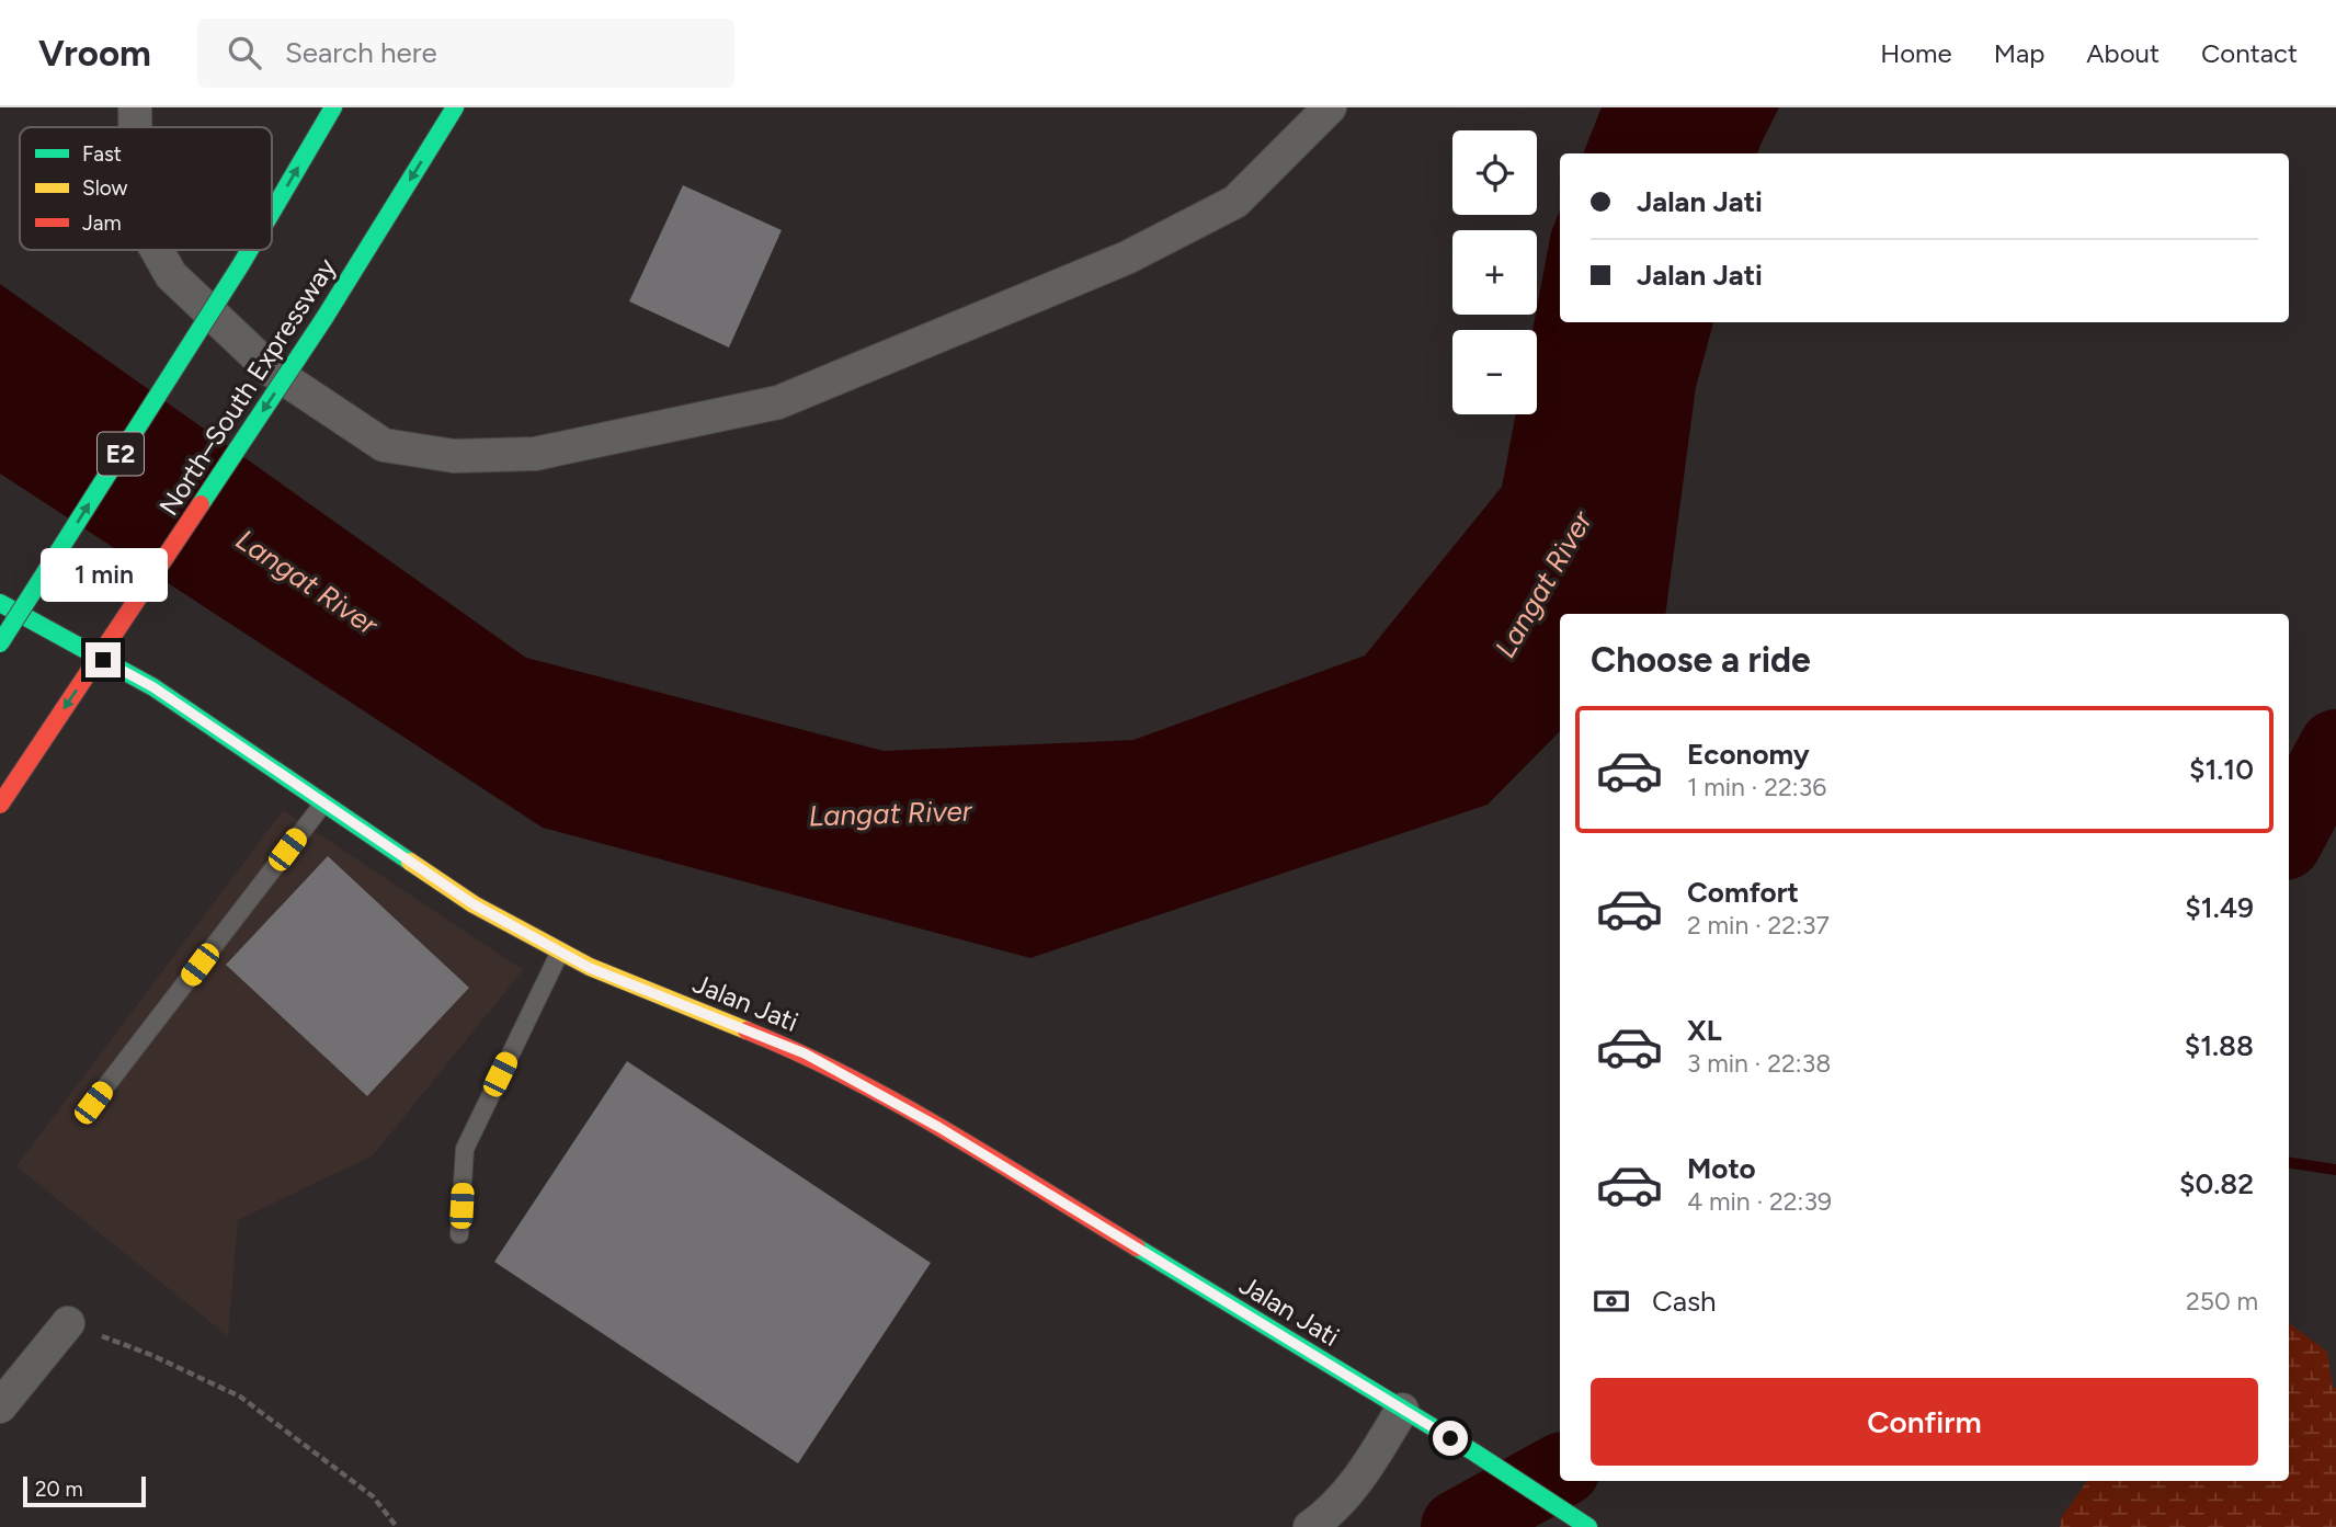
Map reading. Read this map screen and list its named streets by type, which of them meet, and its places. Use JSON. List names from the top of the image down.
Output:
{
  "streets": {
    "main road": ["North–South Expressway", "E2", "Jalan Jati"]
  },
  "water": ["Langat River"],
  "legend": ["Fast", "Slow", "Jam"],
  "scale_bar": "20 m",
  "page": {
    "header": "Vroom",
    "search": "Search here",
    "nav": [
      "Home",
      "Map",
      "About",
      "Contact"
    ],
    "map_buttons": ["+", "−"],
    "banner": ["Jalan Jati", "Jalan Jati"],
    "bubble": "1 min",
    "heading": "Choose a ride",
    "list": [
      {
        "name": "Economy",
        "note": "1 min · 22:36",
        "value": "$1.10"
      },
      {
        "name": "Comfort",
        "note": "2 min · 22:37",
        "value": "$1.49"
      },
      {
        "name": "XL",
        "note": "3 min · 22:38",
        "value": "$1.88"
      },
      {
        "name": "Moto",
        "note": "4 min · 22:39",
        "value": "$0.82"
      }
    ],
    "pay": ["Cash", "250 m"],
    "buttons": "Confirm",
    "scale": "20 m"
  }
}
